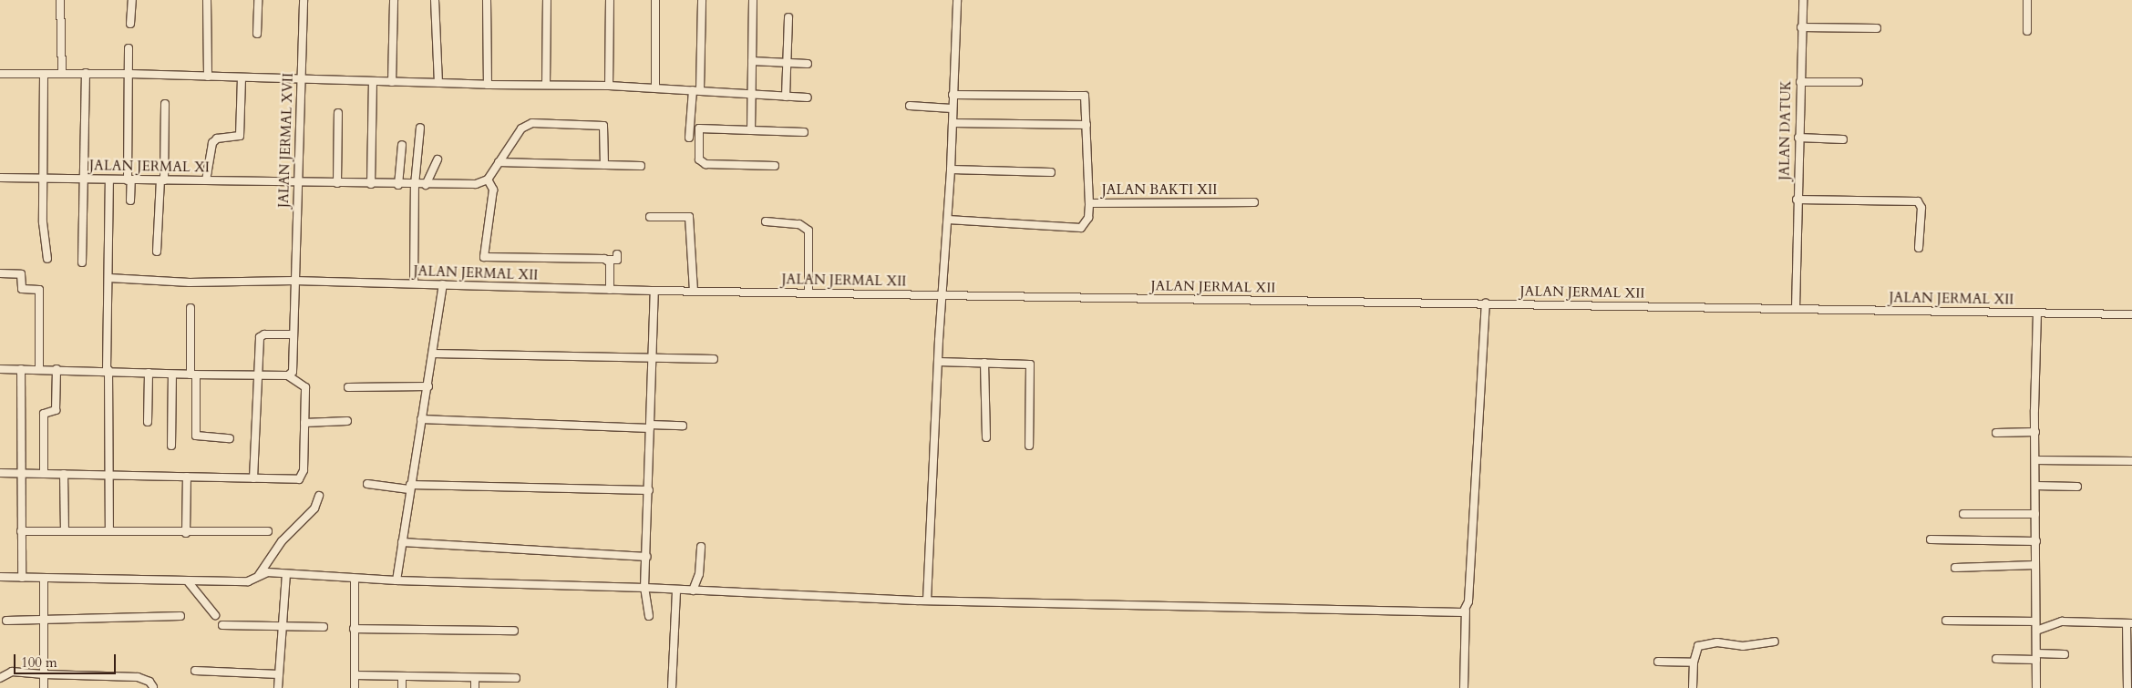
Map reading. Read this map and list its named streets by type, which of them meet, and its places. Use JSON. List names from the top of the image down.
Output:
{
  "streets": {
    "street": [
      "JALAN DATUK",
      "JALAN JERMAL XVII",
      "JALAN JERMAL XI",
      "JALAN BAKTI XII",
      "JALAN JERMAL XII"
    ]
  },
  "crossings": [
    ["JALAN DATUK", "JALAN JERMAL XII"],
    ["JALAN JERMAL XVII", "JALAN JERMAL XI"],
    ["JALAN JERMAL XVII", "JALAN JERMAL XII"]
  ],
  "scale_bar": "100 m"
}
